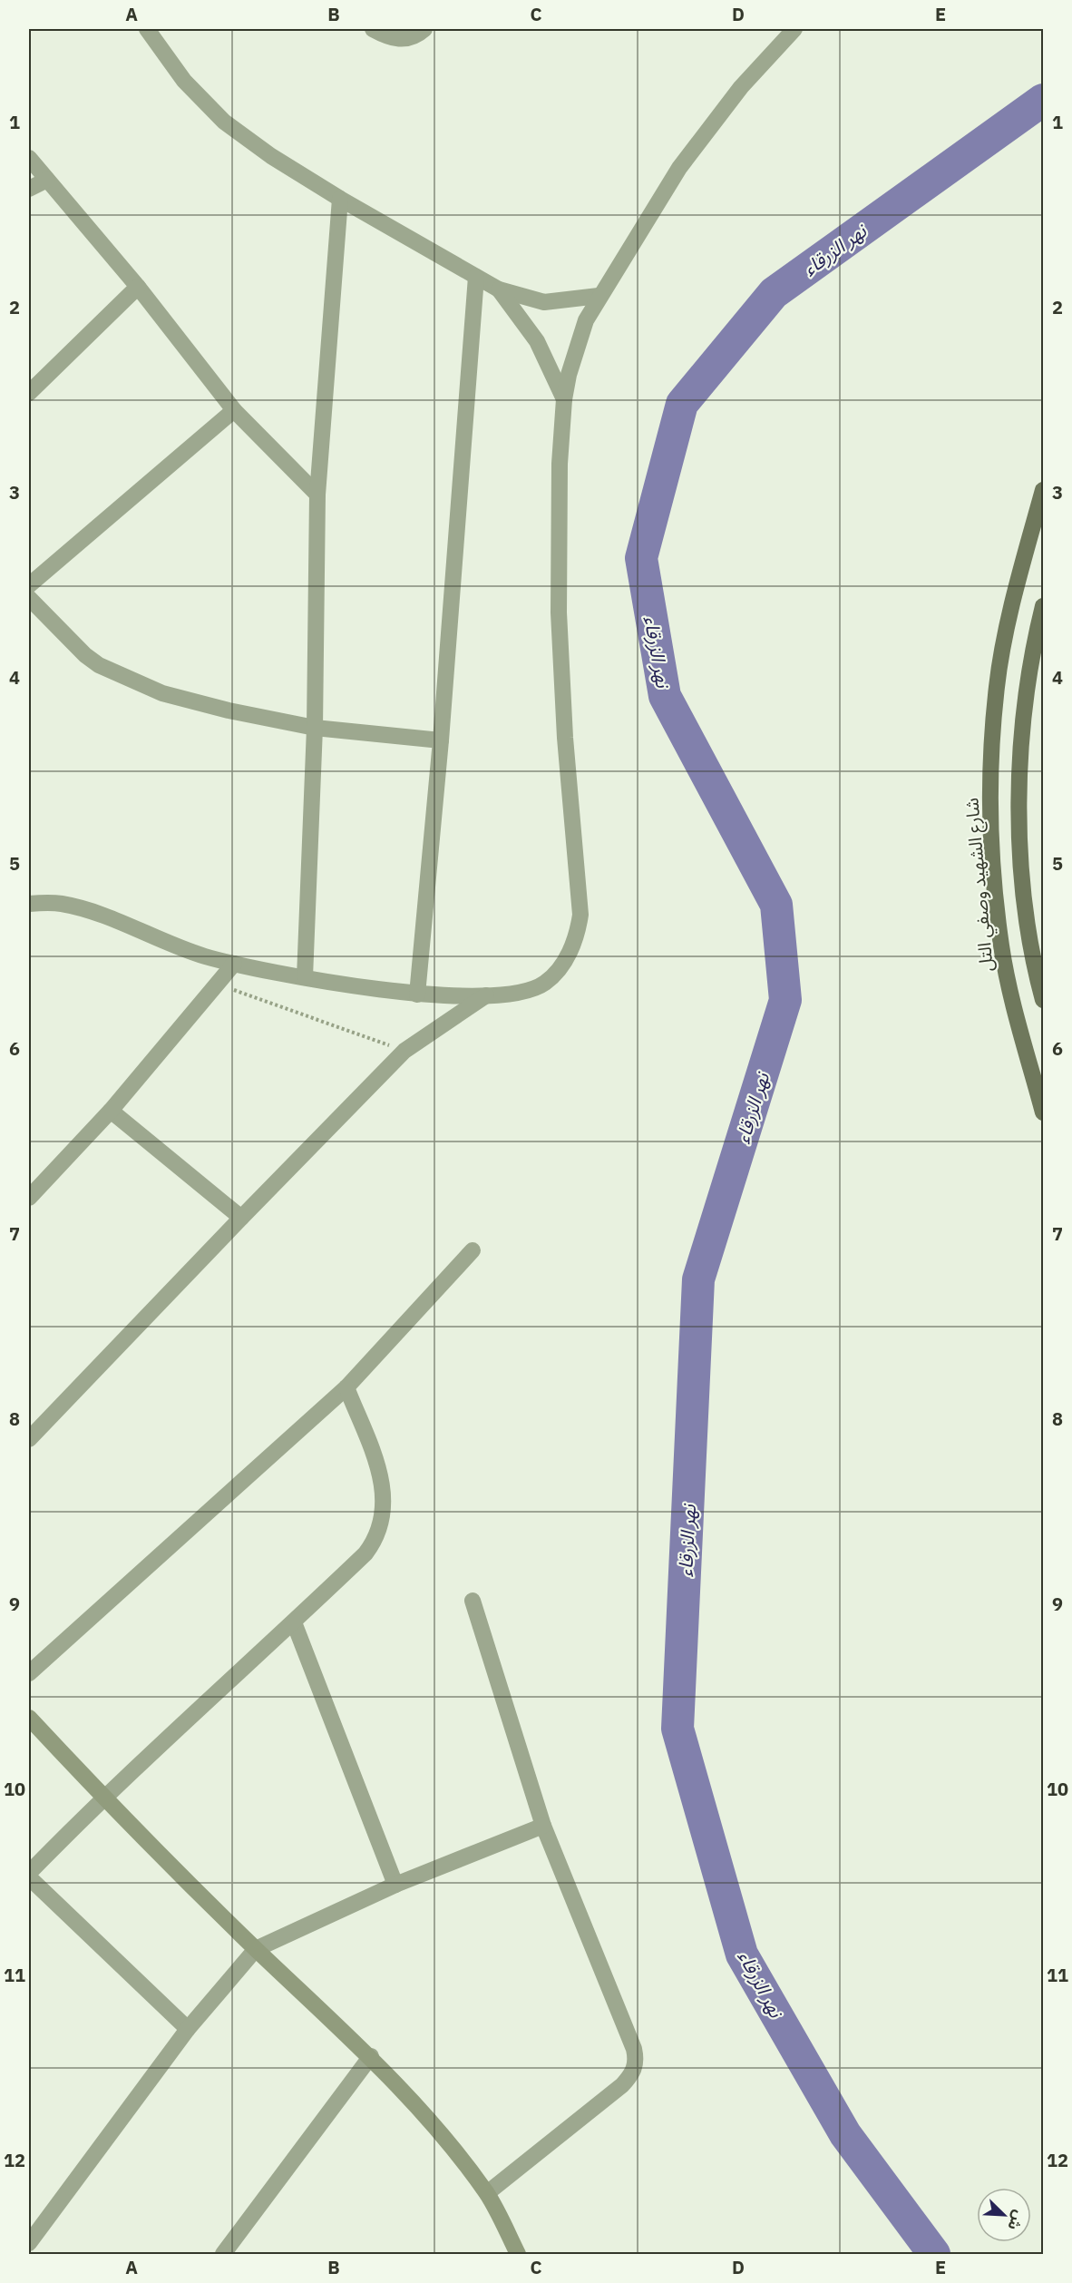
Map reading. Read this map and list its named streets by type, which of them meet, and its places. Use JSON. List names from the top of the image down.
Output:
{
  "streets": {
    "main road": ["شارع الشهيد وصفي التل"]
  },
  "water": ["نهر الزرقاء"],
  "north": "bottom right",
  "grid": {
    "columns": [
      "A",
      "B",
      "C",
      "D",
      "E"
    ],
    "rows": [
      "1",
      "2",
      "3",
      "4",
      "5",
      "6",
      "7",
      "8",
      "9",
      "10",
      "11",
      "12"
    ]
  }
}
